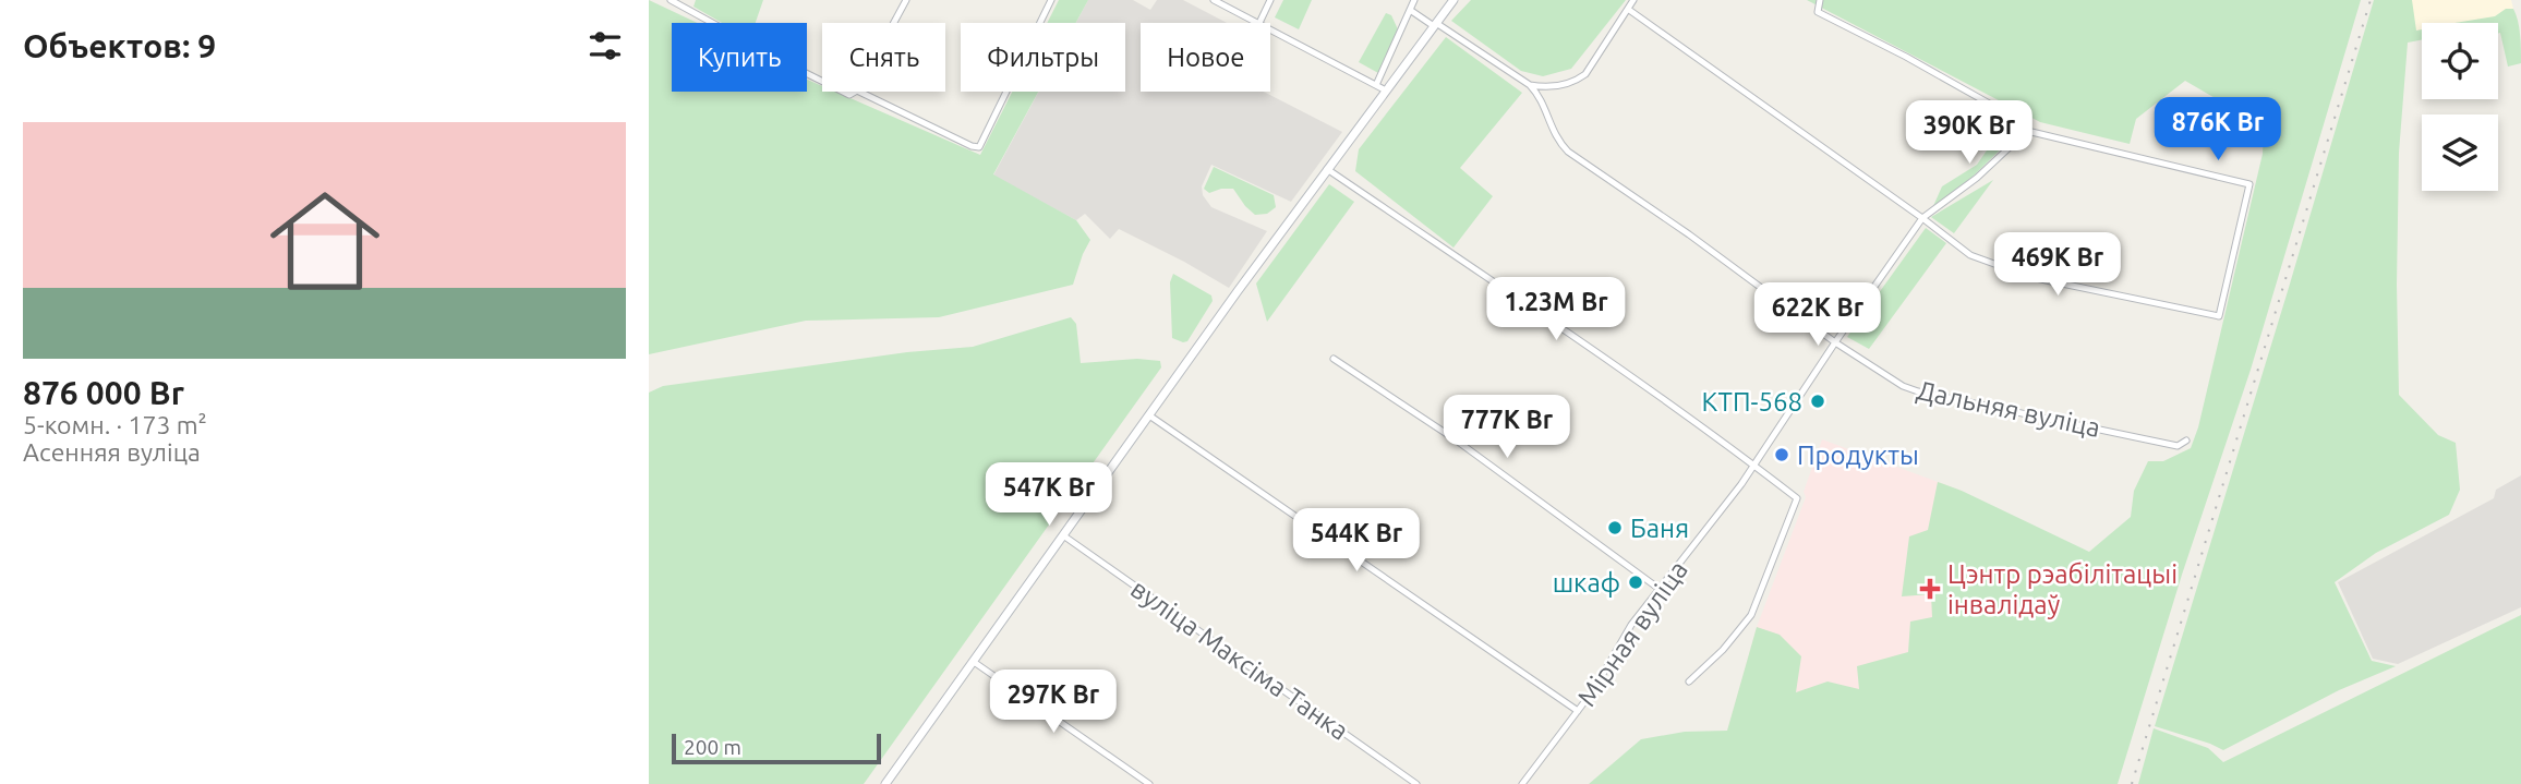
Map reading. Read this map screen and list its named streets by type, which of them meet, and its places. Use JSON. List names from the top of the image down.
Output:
{
  "streets": {
    "street": ["Дальняя вуліца", "Мірная вуліца", "вуліца Максіма Танка"]
  },
  "crossings": [
    ["Дальняя вуліца", "Мірная вуліца"]
  ],
  "places": {
    "other": [
      "КТП-568",
      "Продукты",
      "Баня",
      "шкаф"
    ],
    "health": ["Цэнтр рэабілітацыі інвалідаў"]
  },
  "scale_bar": "200 m",
  "page": {
    "heading": "Объектов: 9",
    "chip": [
      "Купить",
      "Снять",
      "Фильтры",
      "Новое"
    ],
    "list": [
      {
        "name": "876 000 Br",
        "note": "5-комн. · 173 m² · Асенняя вуліца"
      }
    ],
    "price": [
      "876K Br",
      "390K Br",
      "469K Br",
      "1.23M Br",
      "622K Br",
      "777K Br",
      "547K Br",
      "544K Br",
      "297K Br"
    ],
    "scale": "200 m"
  }
}
